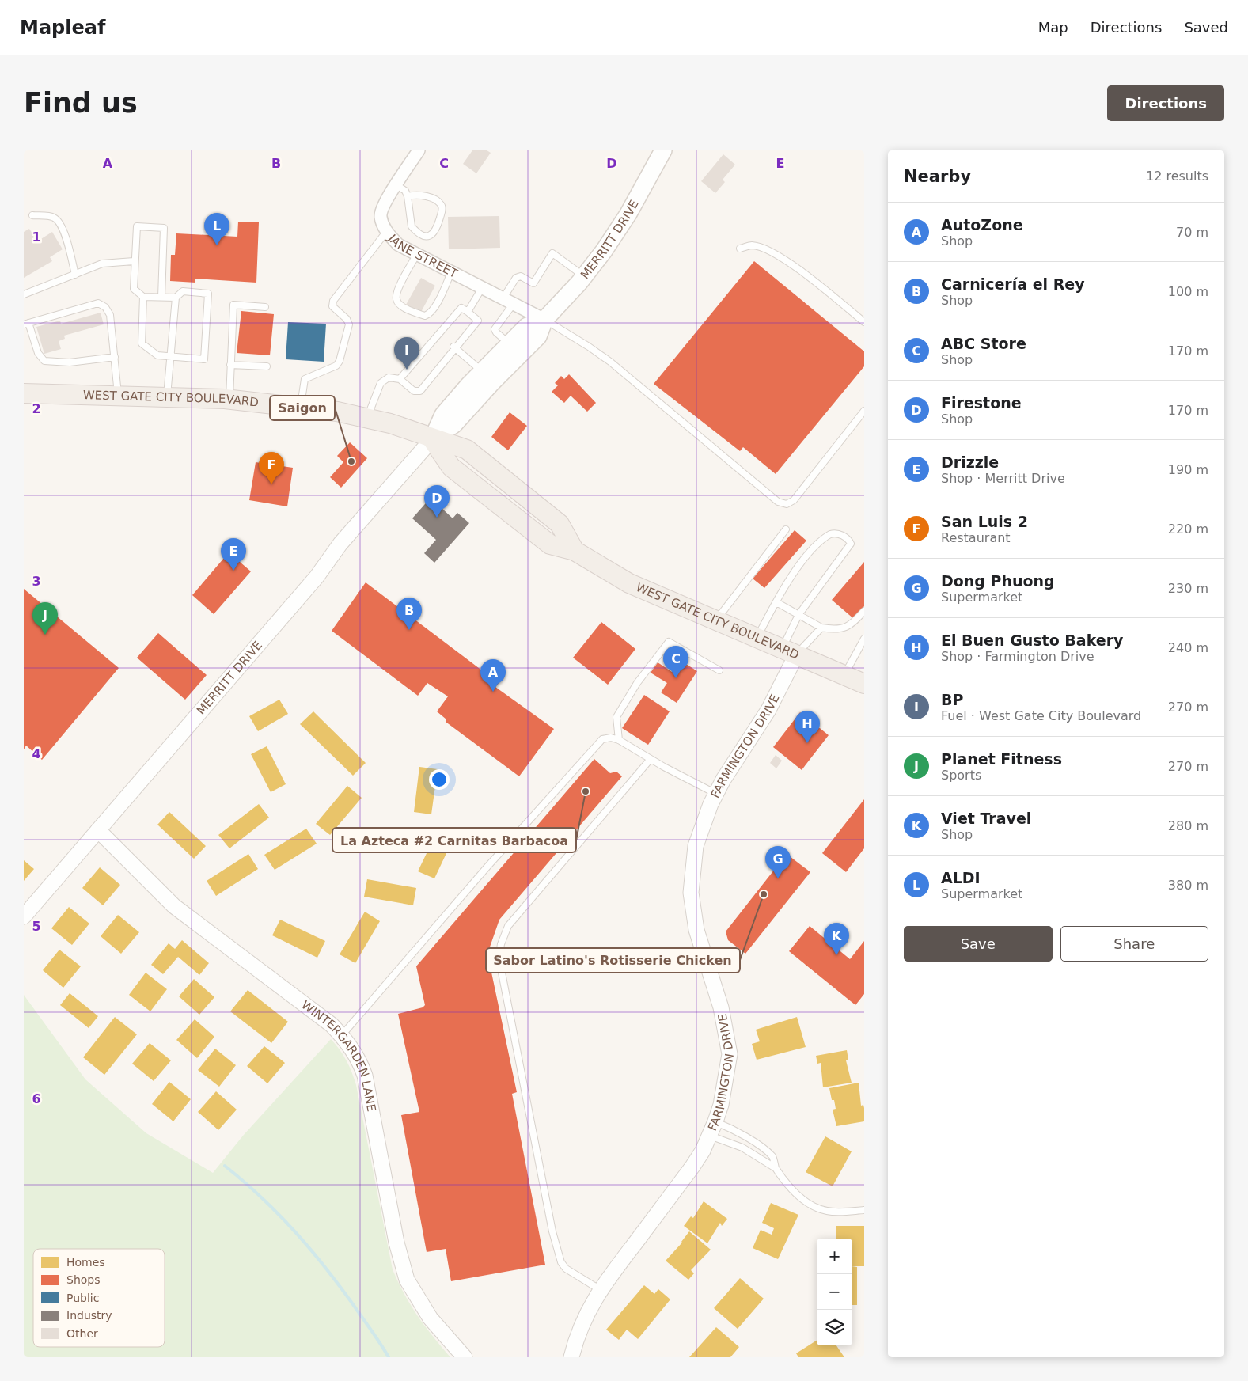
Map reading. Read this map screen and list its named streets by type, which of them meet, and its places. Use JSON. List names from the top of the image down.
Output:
{
  "streets": {
    "main road": ["MERRITT DRIVE", "WEST GATE CITY BOULEVARD"],
    "street": ["JANE STREET", "FARMINGTON DRIVE", "WINTERGARDEN LANE"]
  },
  "crossings": [
    ["MERRITT DRIVE", "JANE STREET"],
    ["MERRITT DRIVE", "WEST GATE CITY BOULEVARD"],
    ["MERRITT DRIVE", "WINTERGARDEN LANE"],
    ["WEST GATE CITY BOULEVARD", "FARMINGTON DRIVE"]
  ],
  "places": ["Saigon", "La Azteca #2 Carnitas Barbacoa", "Sabor Latino's Rotisserie Chicken"],
  "legend": [
    "Homes",
    "Shops",
    "Public",
    "Industry",
    "Other"
  ],
  "page": {
    "header": "Mapleaf",
    "nav": ["Map", "Directions", "Saved"],
    "buttons": [
      "Directions",
      ["Save", "Share"]
    ],
    "title": "Find us",
    "heading": ["Nearby", "12 results"],
    "list": [
      {
        "mark": "A",
        "name": "AutoZone",
        "note": "Shop",
        "value": "70 m"
      },
      {
        "mark": "B",
        "name": "Carnicería el Rey",
        "note": "Shop",
        "value": "100 m"
      },
      {
        "mark": "C",
        "name": "ABC Store",
        "note": "Shop",
        "value": "170 m"
      },
      {
        "mark": "D",
        "name": "Firestone",
        "note": "Shop",
        "value": "170 m"
      },
      {
        "mark": "E",
        "name": "Drizzle",
        "note": "Shop · Merritt Drive",
        "value": "190 m"
      },
      {
        "mark": "F",
        "name": "San Luis 2",
        "note": "Restaurant",
        "value": "220 m"
      },
      {
        "mark": "G",
        "name": "Dong Phuong",
        "note": "Supermarket",
        "value": "230 m"
      },
      {
        "mark": "H",
        "name": "El Buen Gusto Bakery",
        "note": "Shop · Farmington Drive",
        "value": "240 m"
      },
      {
        "mark": "I",
        "name": "BP",
        "note": "Fuel · West Gate City Boulevard",
        "value": "270 m"
      },
      {
        "mark": "J",
        "name": "Planet Fitness",
        "note": "Sports",
        "value": "270 m"
      },
      {
        "mark": "K",
        "name": "Viet Travel",
        "note": "Shop",
        "value": "280 m"
      },
      {
        "mark": "L",
        "name": "ALDI",
        "note": "Supermarket",
        "value": "380 m"
      }
    ],
    "pins": [
      "L",
      "I",
      "F",
      "D",
      "E",
      "B",
      "J",
      "C",
      "A",
      "H",
      "G",
      "K"
    ],
    "map_buttons": ["+", "−"]
  },
  "grid": {
    "columns": [
      "A",
      "B",
      "C",
      "D",
      "E"
    ],
    "rows": [
      "1",
      "2",
      "3",
      "4",
      "5",
      "6"
    ]
  }
}
